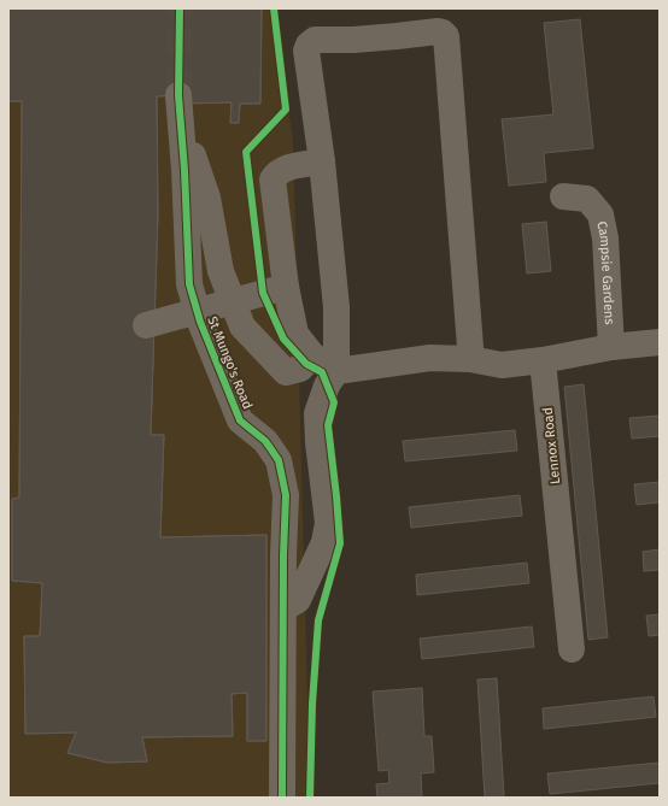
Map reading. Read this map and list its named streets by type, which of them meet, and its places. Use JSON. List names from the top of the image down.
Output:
{
  "streets": {
    "street": ["Campsie Gardens", "St Mungo's Road", "Lennox Road"]
  }
}
